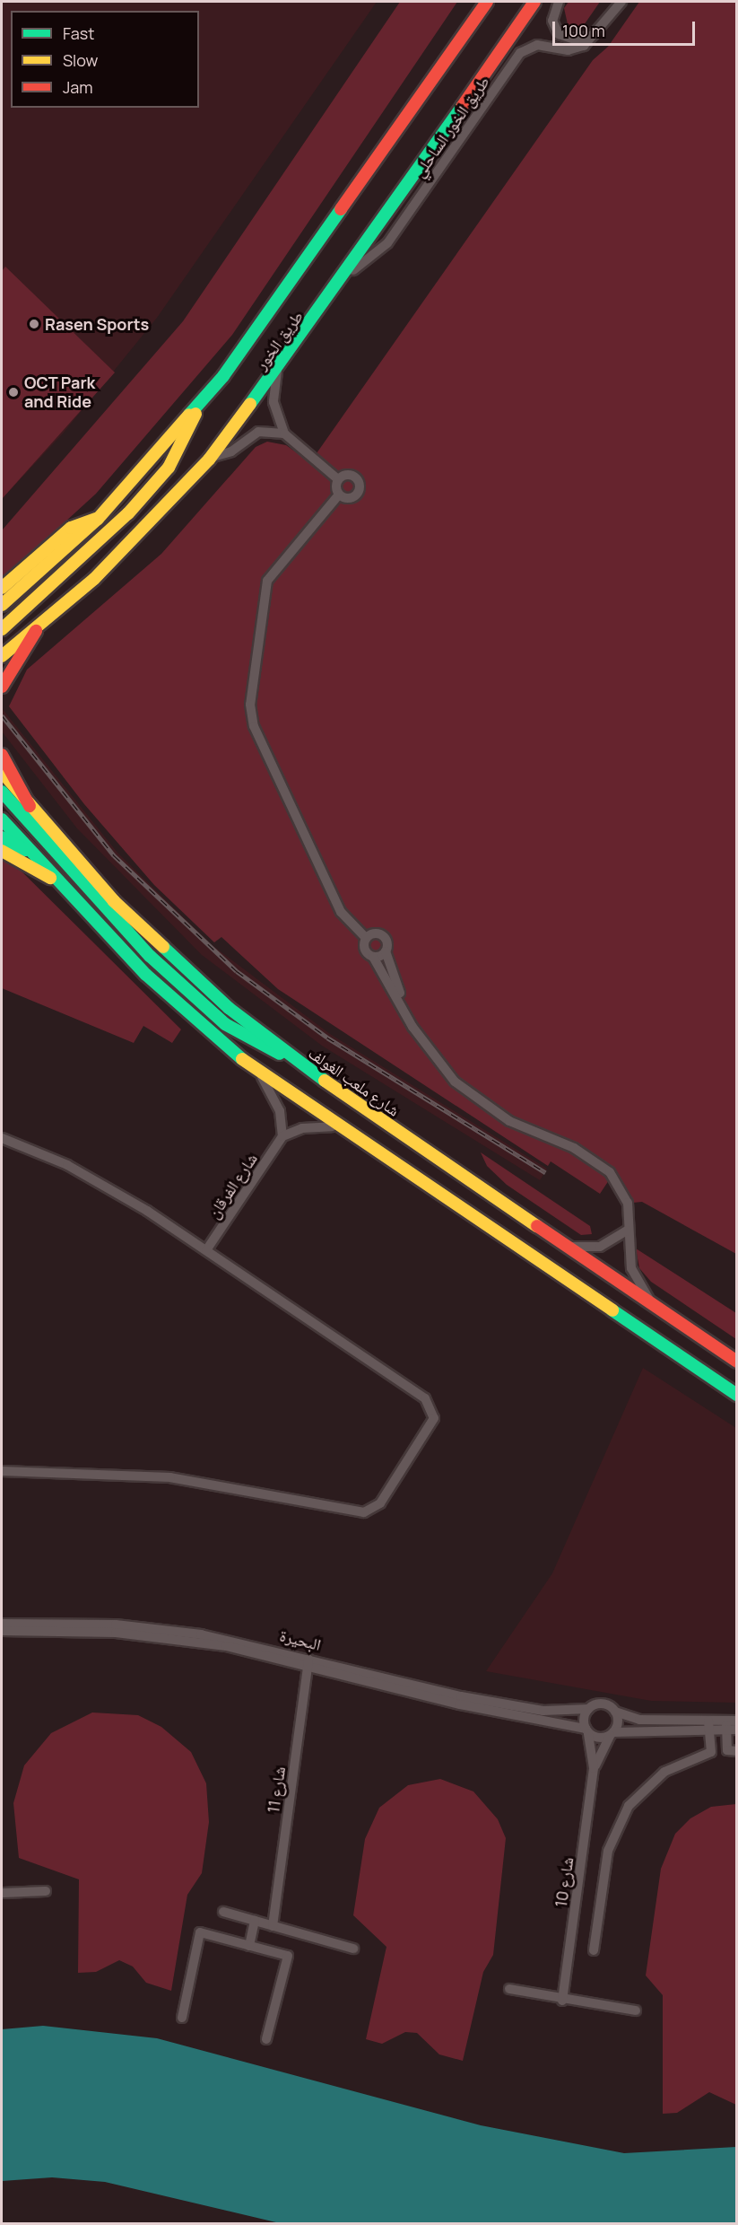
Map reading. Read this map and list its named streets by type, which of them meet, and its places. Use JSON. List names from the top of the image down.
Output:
{
  "streets": {
    "main road": ["طريق الخور", "شارع ملعب الغولف"],
    "street": [
      "طريق الخور الساحلي",
      "شارع الفرقان",
      "البحيرة",
      "شارع 11",
      "شارع 10"
    ]
  },
  "crossings": [
    ["طريق الخور الساحلي", "طريق الخور"],
    ["البحيرة", "شارع 11"],
    ["البحيرة", "شارع 10"]
  ],
  "places": ["Rasen Sports", "OCT Park and Ride"],
  "legend": ["Fast", "Slow", "Jam"],
  "scale_bar": "100 m"
}
